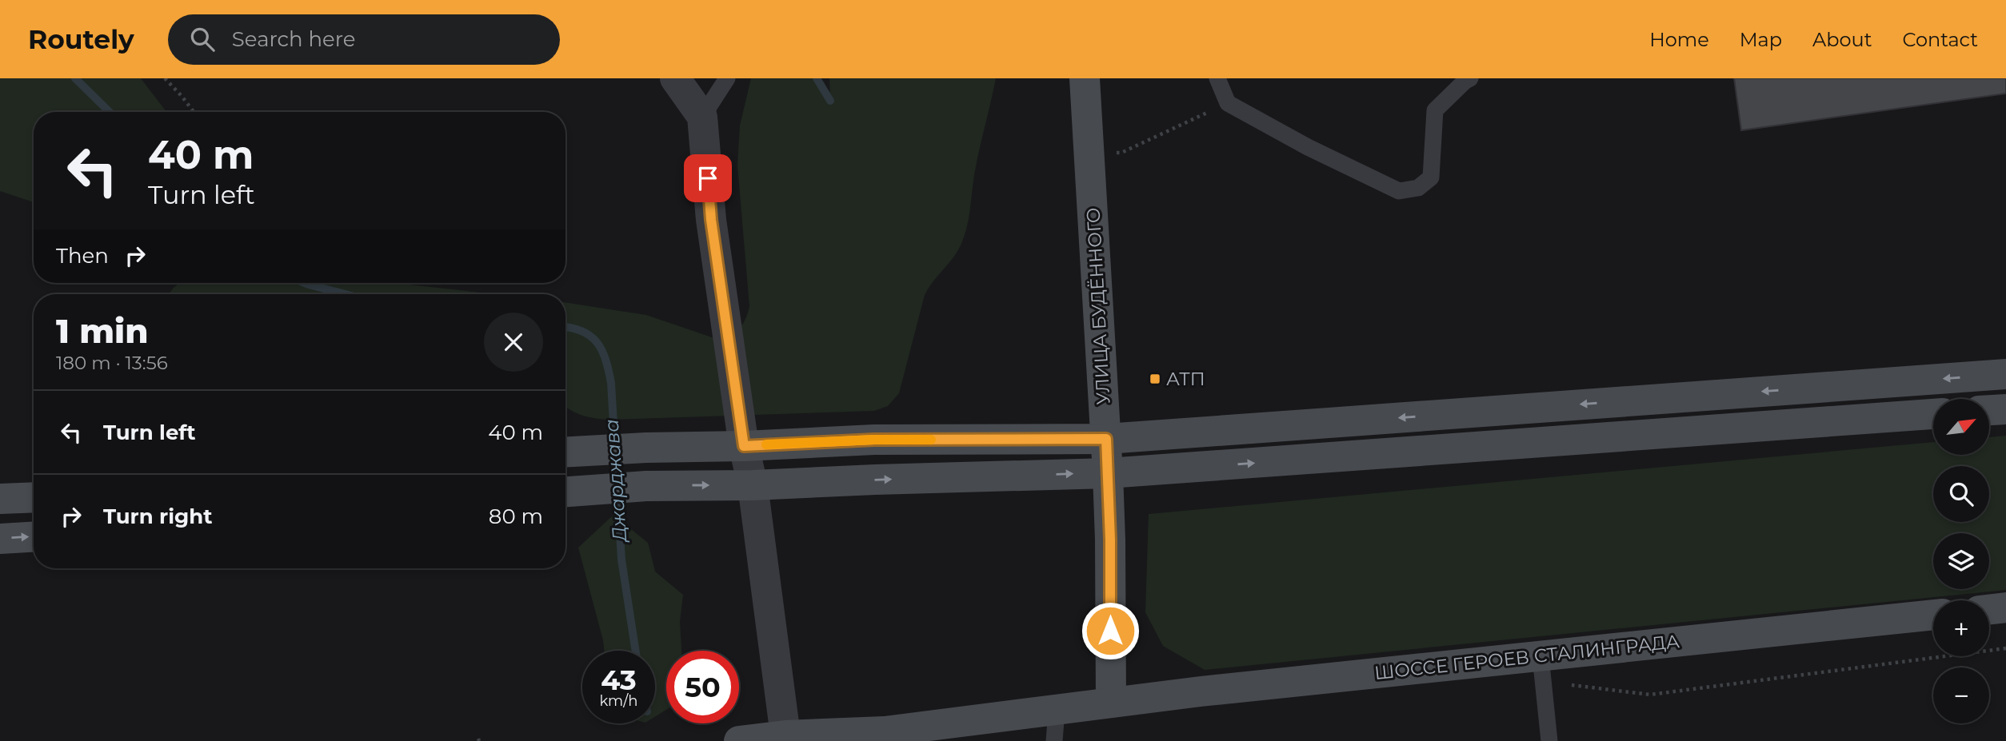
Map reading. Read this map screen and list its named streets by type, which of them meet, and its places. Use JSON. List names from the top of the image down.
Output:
{
  "streets": {
    "main road": ["УЛИЦА БУДЁННОГО", "ШОССЕ ГЕРОЕВ СТАЛИНГРАДА"]
  },
  "crossings": [
    ["УЛИЦА БУДЁННОГО", "ШОССЕ ГЕРОЕВ СТАЛИНГРАДА"]
  ],
  "water": ["Джарджава"],
  "places": {
    "transit": ["АТП"]
  },
  "north": "top right",
  "page": {
    "header": "Routely",
    "search": "Search here",
    "nav": [
      "Home",
      "Map",
      "About",
      "Contact"
    ],
    "turn": ["40 m", "Turn left"],
    "then": "Then",
    "heading": ["1 min", "180 m · 13:56"],
    "list": [
      {
        "name": "Turn left",
        "value": "40 m"
      },
      {
        "name": "Turn right",
        "value": "80 m"
      }
    ],
    "map_buttons": ["+", "−"],
    "speed": "43 km/h",
    "limit": "50"
  }
}
